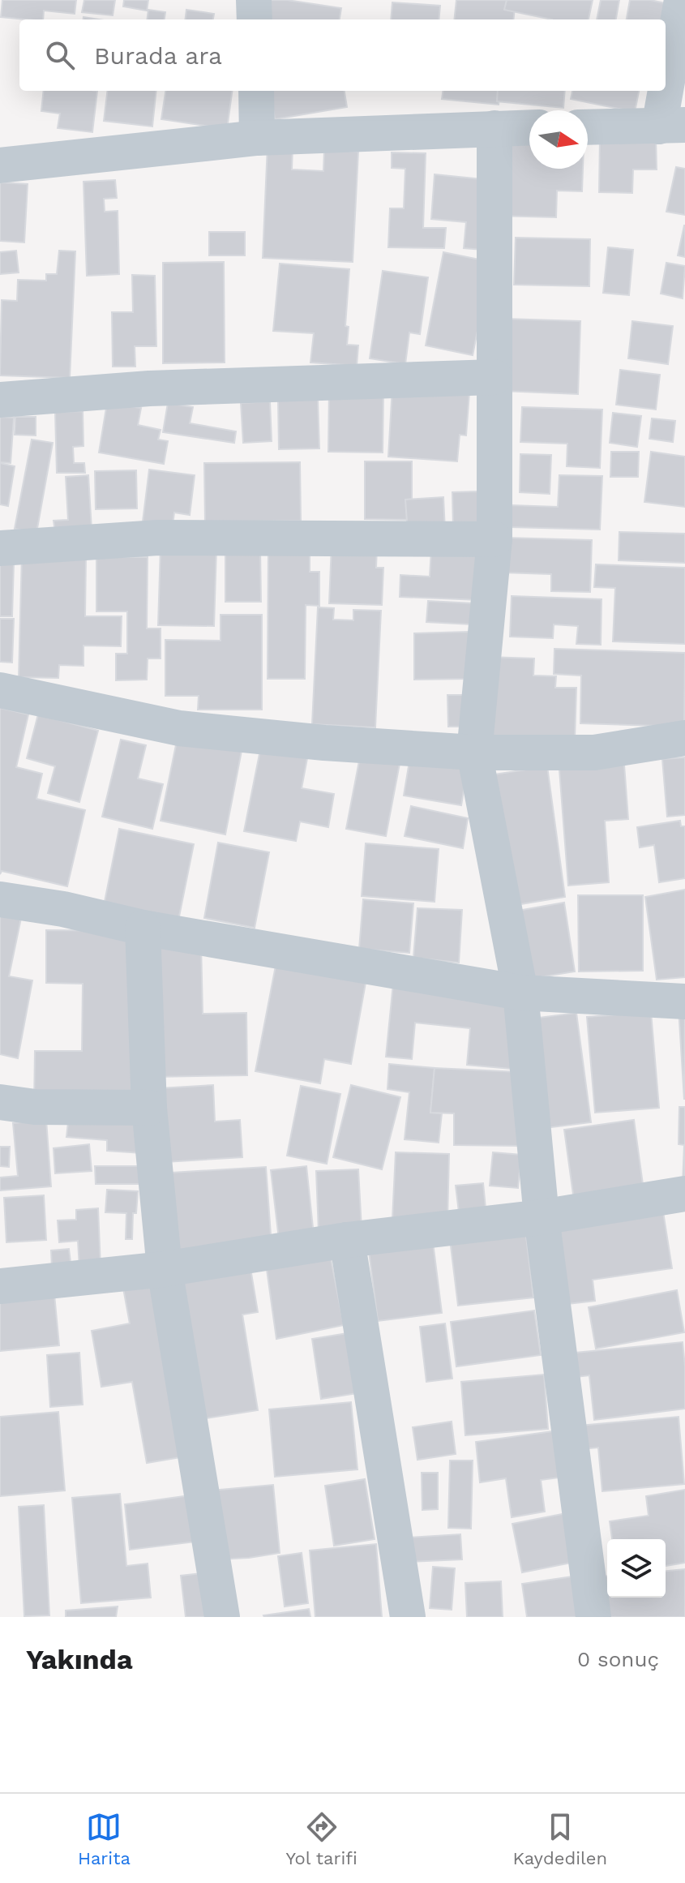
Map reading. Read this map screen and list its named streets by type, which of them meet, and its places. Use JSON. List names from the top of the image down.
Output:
{
  "north": "right",
  "page": {
    "search": "Burada ara",
    "heading": ["Yakında", "0 sonuç"],
    "nav": ["Harita", "Yol tarifi", "Kaydedilen"]
  }
}
